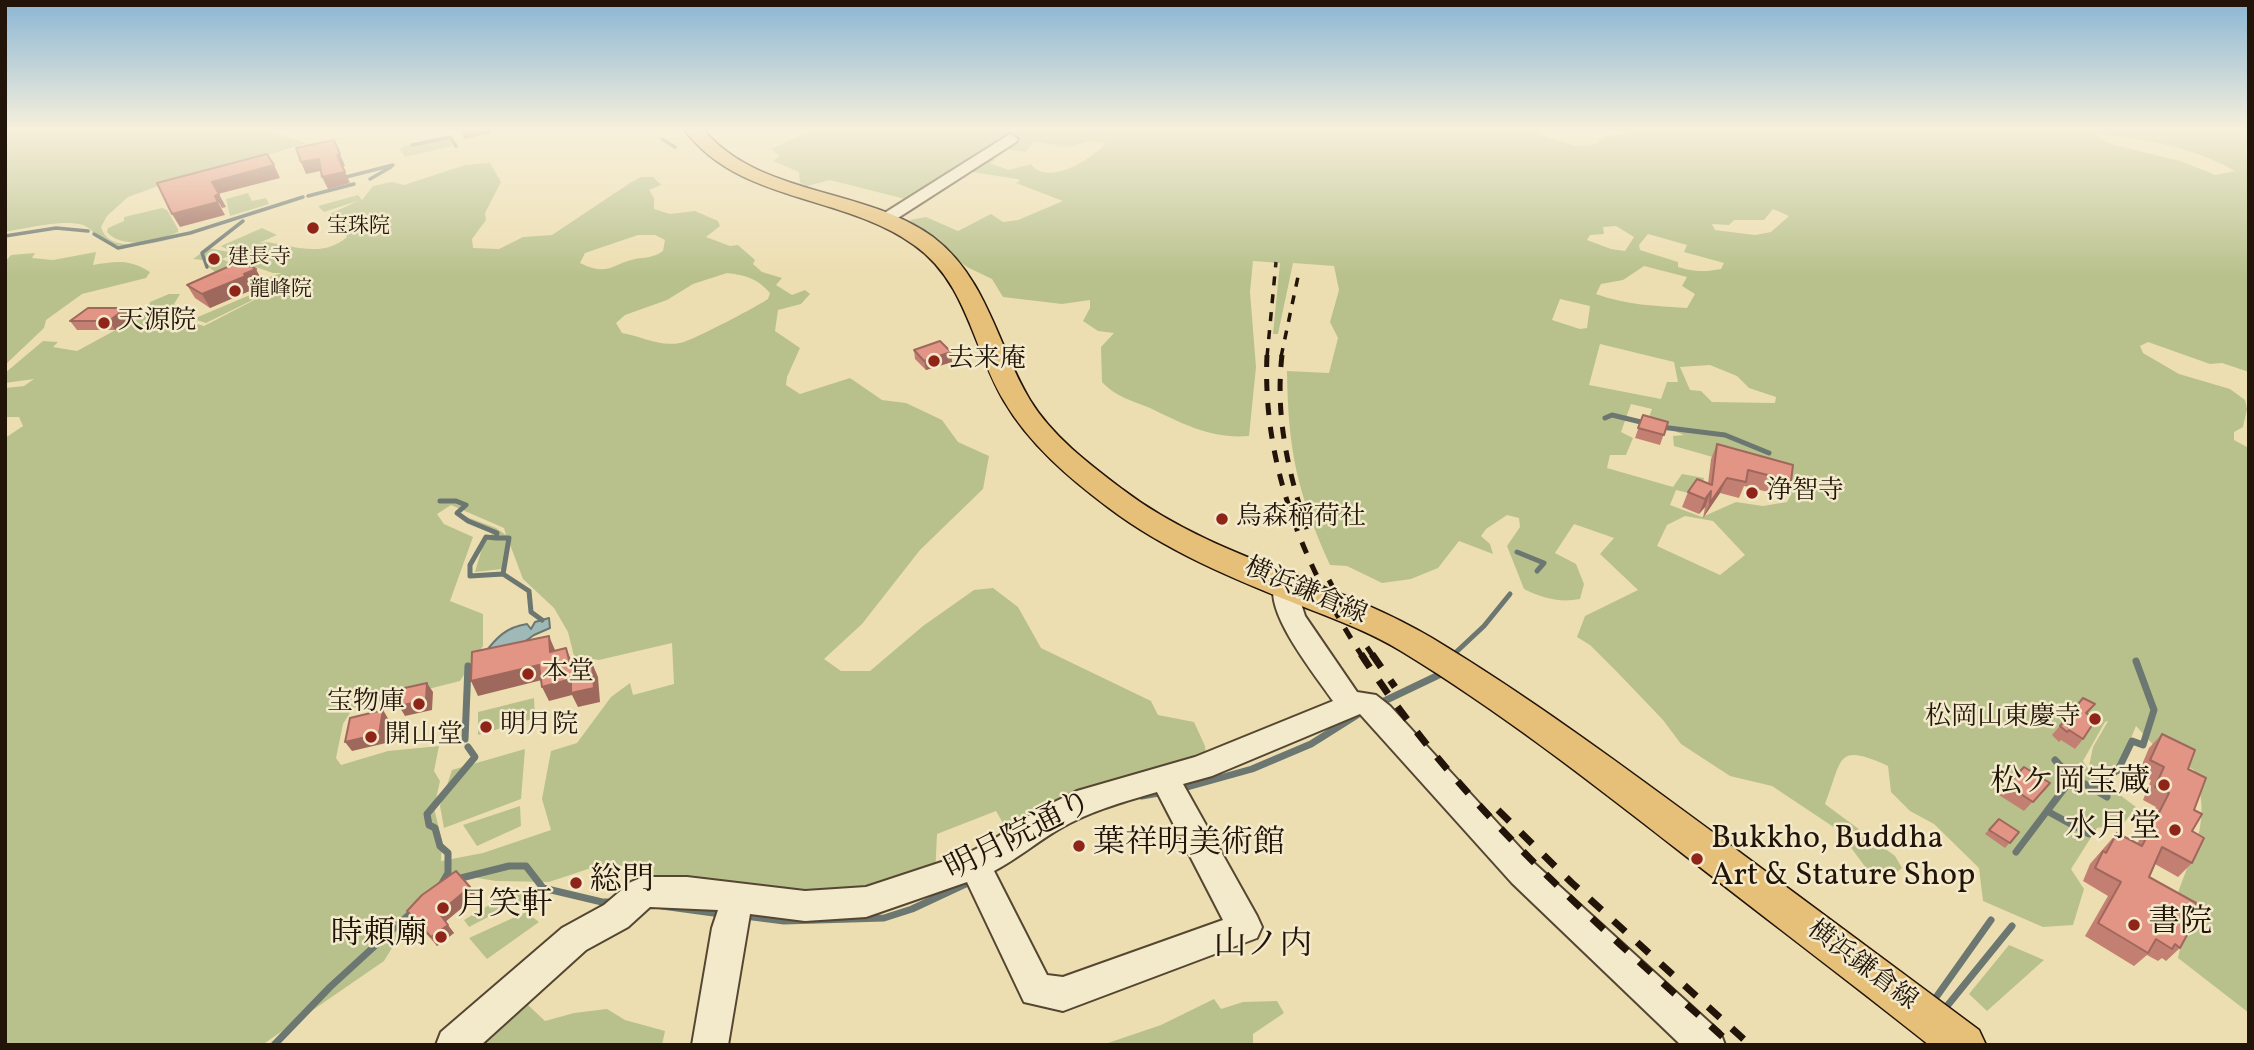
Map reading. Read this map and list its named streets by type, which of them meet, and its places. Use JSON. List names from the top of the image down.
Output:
{
  "streets": {
    "main road": ["横浜鎌倉線"],
    "street": ["明月院通り"]
  },
  "districts": ["山ノ内"],
  "places": [
    "宝珠院",
    "建長寺",
    "龍峰院",
    "天源院",
    "去来庵",
    "浄智寺",
    "烏森稲荷社",
    "本堂",
    "宝物庫",
    "松岡山東慶寺",
    "明月院",
    "開山堂",
    "松ケ岡宝蔵",
    "水月堂",
    "葉祥明美術館",
    "Bukkho, Buddha Art & Stature Shop",
    "総門",
    "月笑軒",
    "書院",
    "時頼廟"
  ]
}
